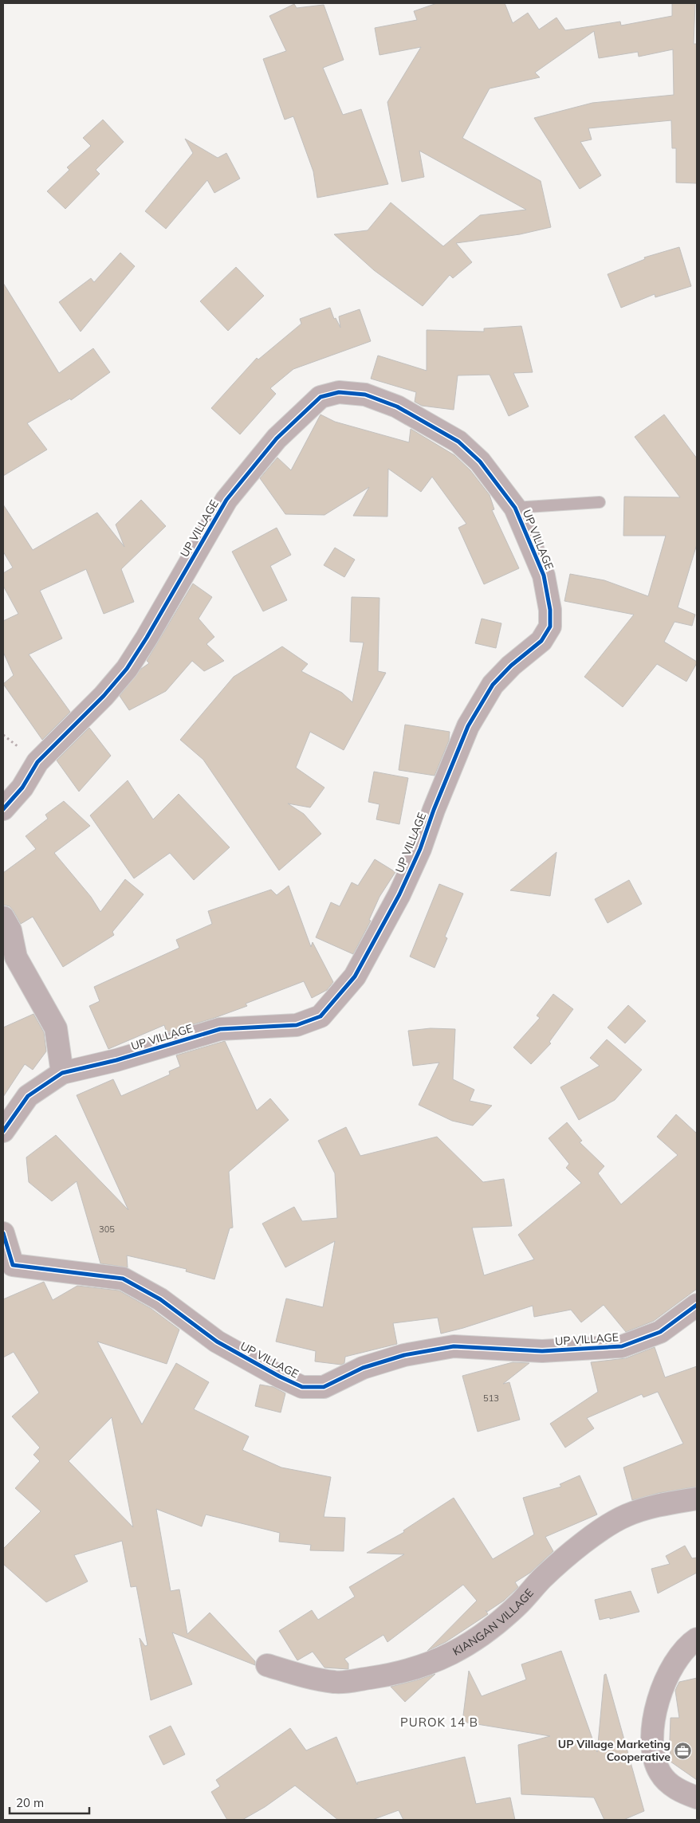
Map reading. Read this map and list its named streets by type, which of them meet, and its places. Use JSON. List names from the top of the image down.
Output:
{
  "streets": {
    "street": ["UP VILLAGE", "KIANGAN VILLAGE"]
  },
  "districts": ["PUROK 14 B"],
  "places": {
    "office": ["UP Village Marketing Cooperative"]
  },
  "house_numbers": ["305", "513"],
  "scale_bar": "20 m"
}
